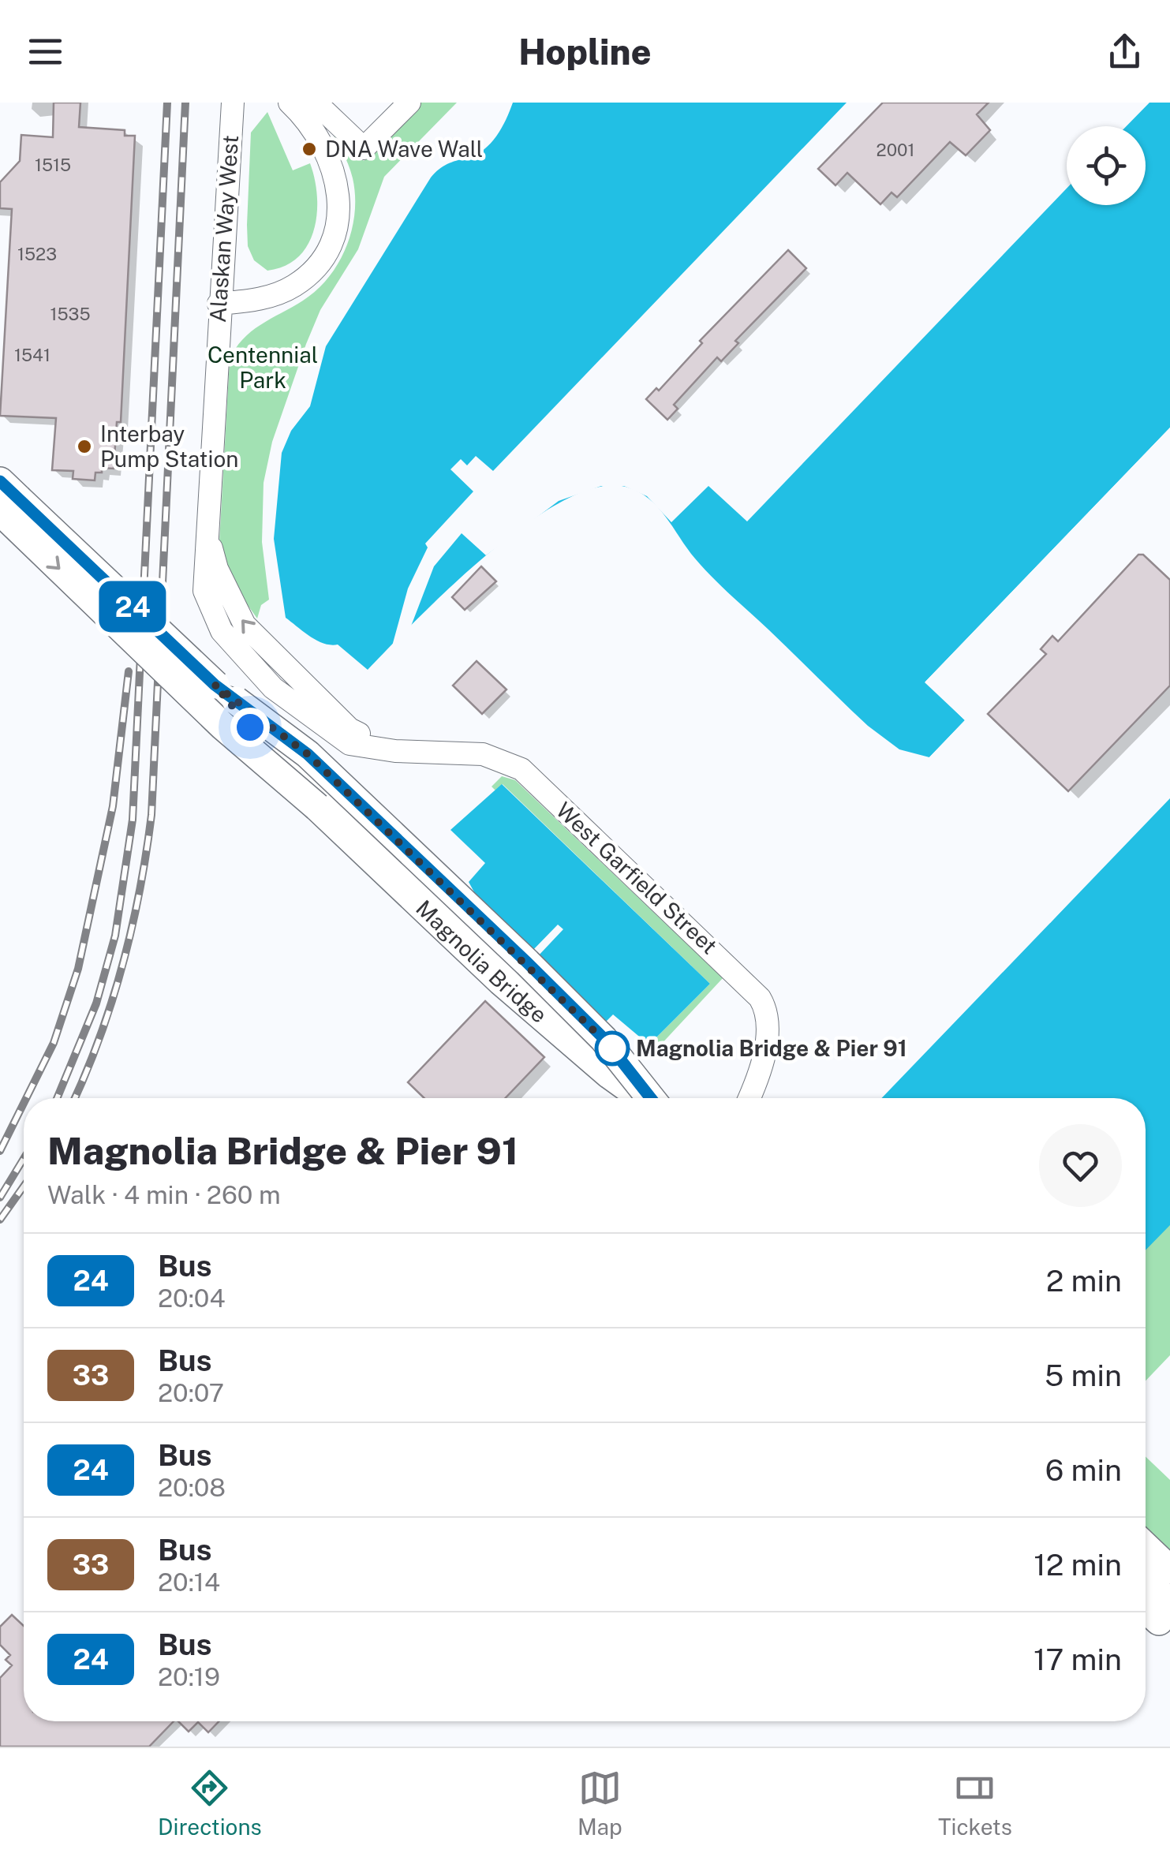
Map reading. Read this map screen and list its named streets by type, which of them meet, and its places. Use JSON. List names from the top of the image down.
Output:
{
  "streets": {
    "main road": ["Magnolia Bridge"],
    "street": ["Alaskan Way West", "West Garfield Street"]
  },
  "crossings": [
    ["Alaskan Way West", "West Garfield Street"]
  ],
  "parks": ["Centennial Park"],
  "places": ["DNA Wave Wall", "Interbay Pump Station", "Magnolia Bridge & Pier 91"],
  "lines": ["bus line 24"],
  "house_numbers": [
    "2001",
    "1515",
    "1523",
    "1535",
    "1541"
  ],
  "page": {
    "header": "Hopline",
    "on_map": "24",
    "heading": ["Magnolia Bridge & Pier 91", "Walk · 4 min · 260 m"],
    "list": [
      {
        "mark": "24",
        "name": "Bus",
        "note": "20:04",
        "value": "2 min"
      },
      {
        "mark": "33",
        "name": "Bus",
        "note": "20:07",
        "value": "5 min"
      },
      {
        "mark": "24",
        "name": "Bus",
        "note": "20:08",
        "value": "6 min"
      },
      {
        "mark": "33",
        "name": "Bus",
        "note": "20:14",
        "value": "12 min"
      },
      {
        "mark": "24",
        "name": "Bus",
        "note": "20:19",
        "value": "17 min"
      }
    ],
    "tabs": ["Directions", "Map", "Tickets"]
  }
}
